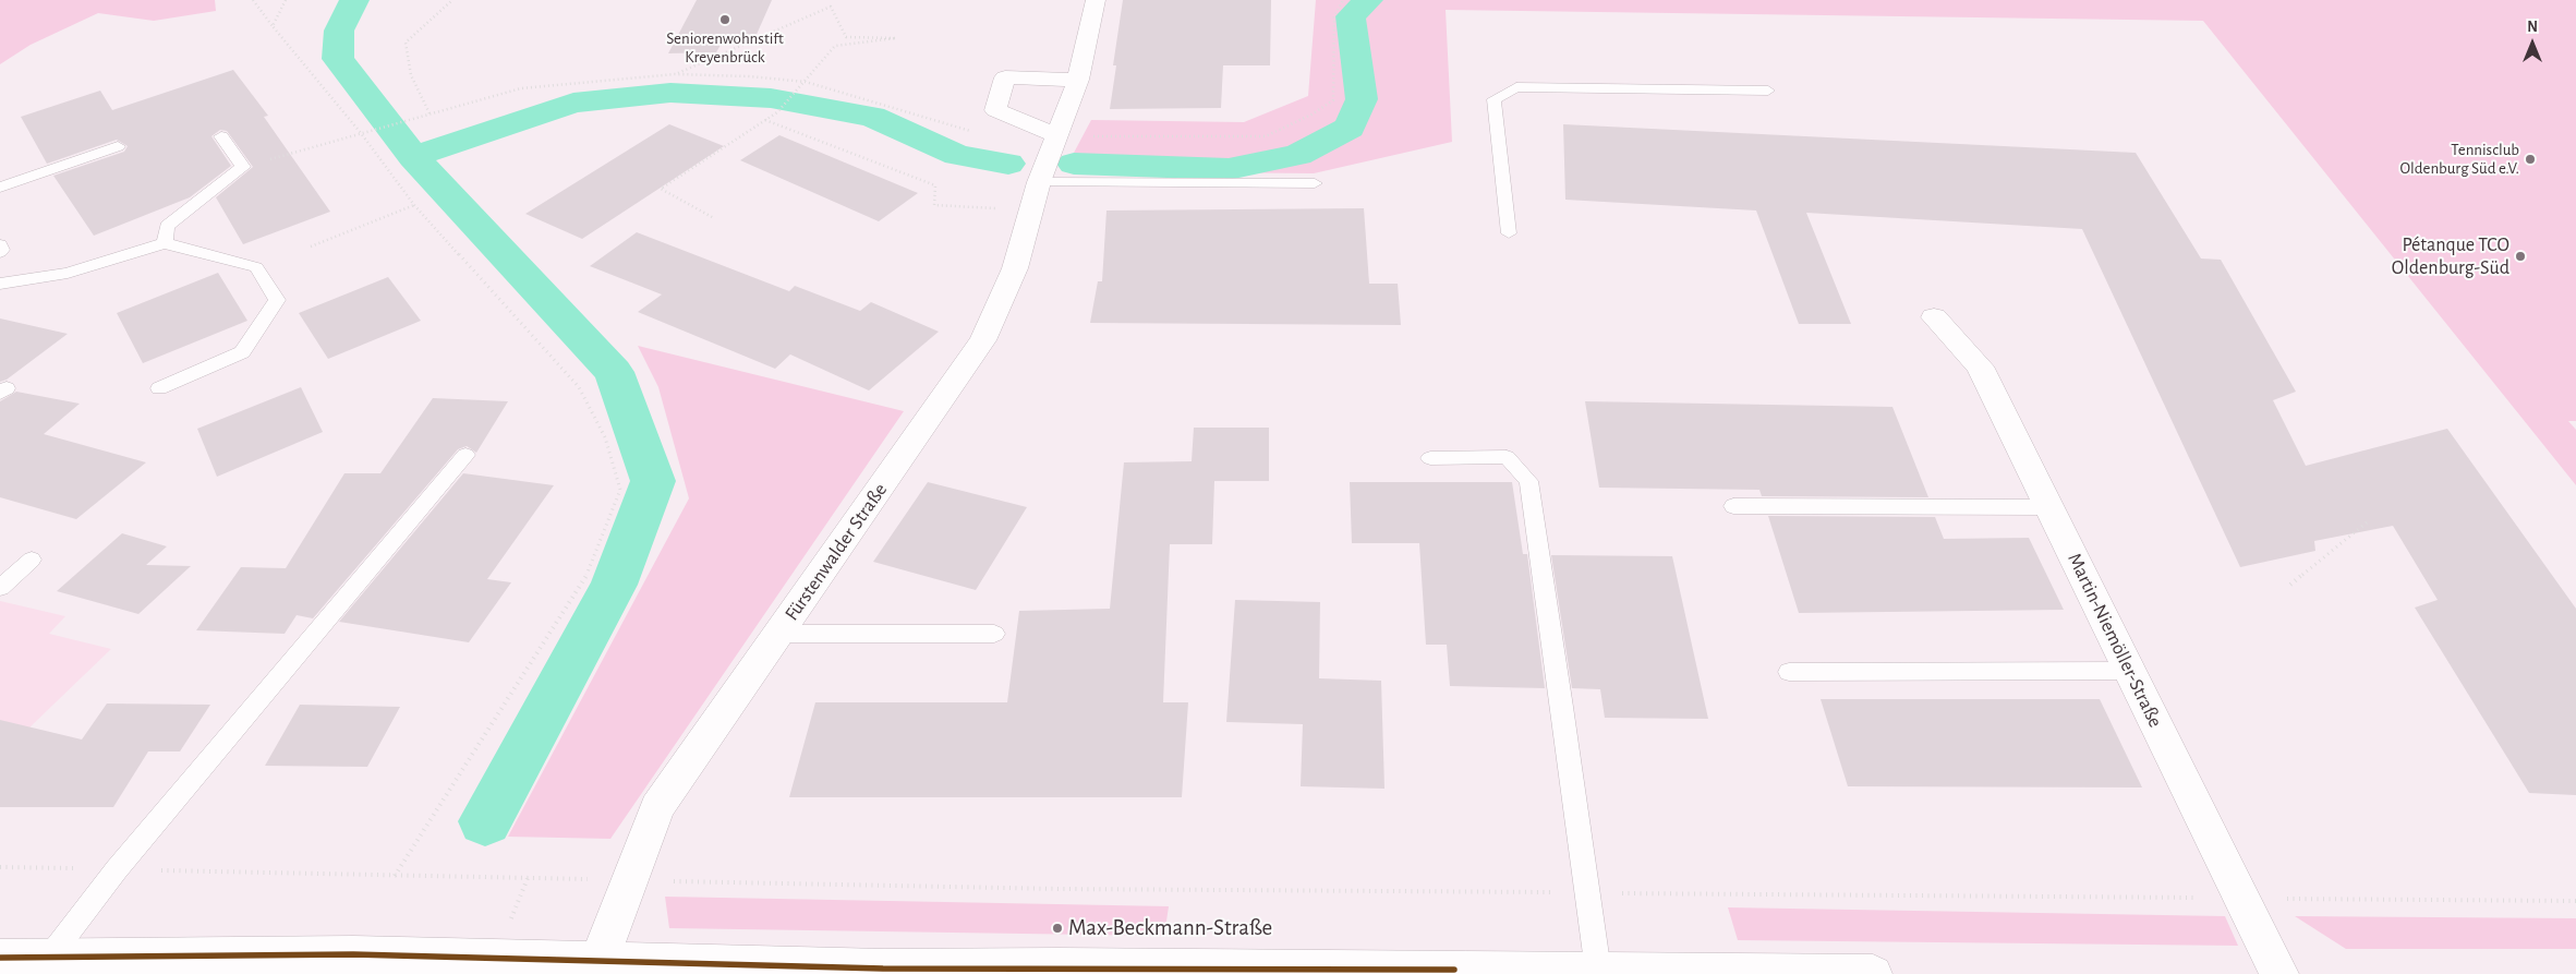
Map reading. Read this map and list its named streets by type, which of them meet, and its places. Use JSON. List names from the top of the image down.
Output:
{
  "streets": {
    "street": ["Fürstenwalder Straße", "Martin-Niemöller-Straße"]
  },
  "places": [
    "Seniorenwohnstift Kreyenbrück",
    "Tennisclub Oldenburg Süd e.V.",
    "Pétanque TCO Oldenburg-Süd",
    "Max-Beckmann-Straße"
  ],
  "north": "top"
}
